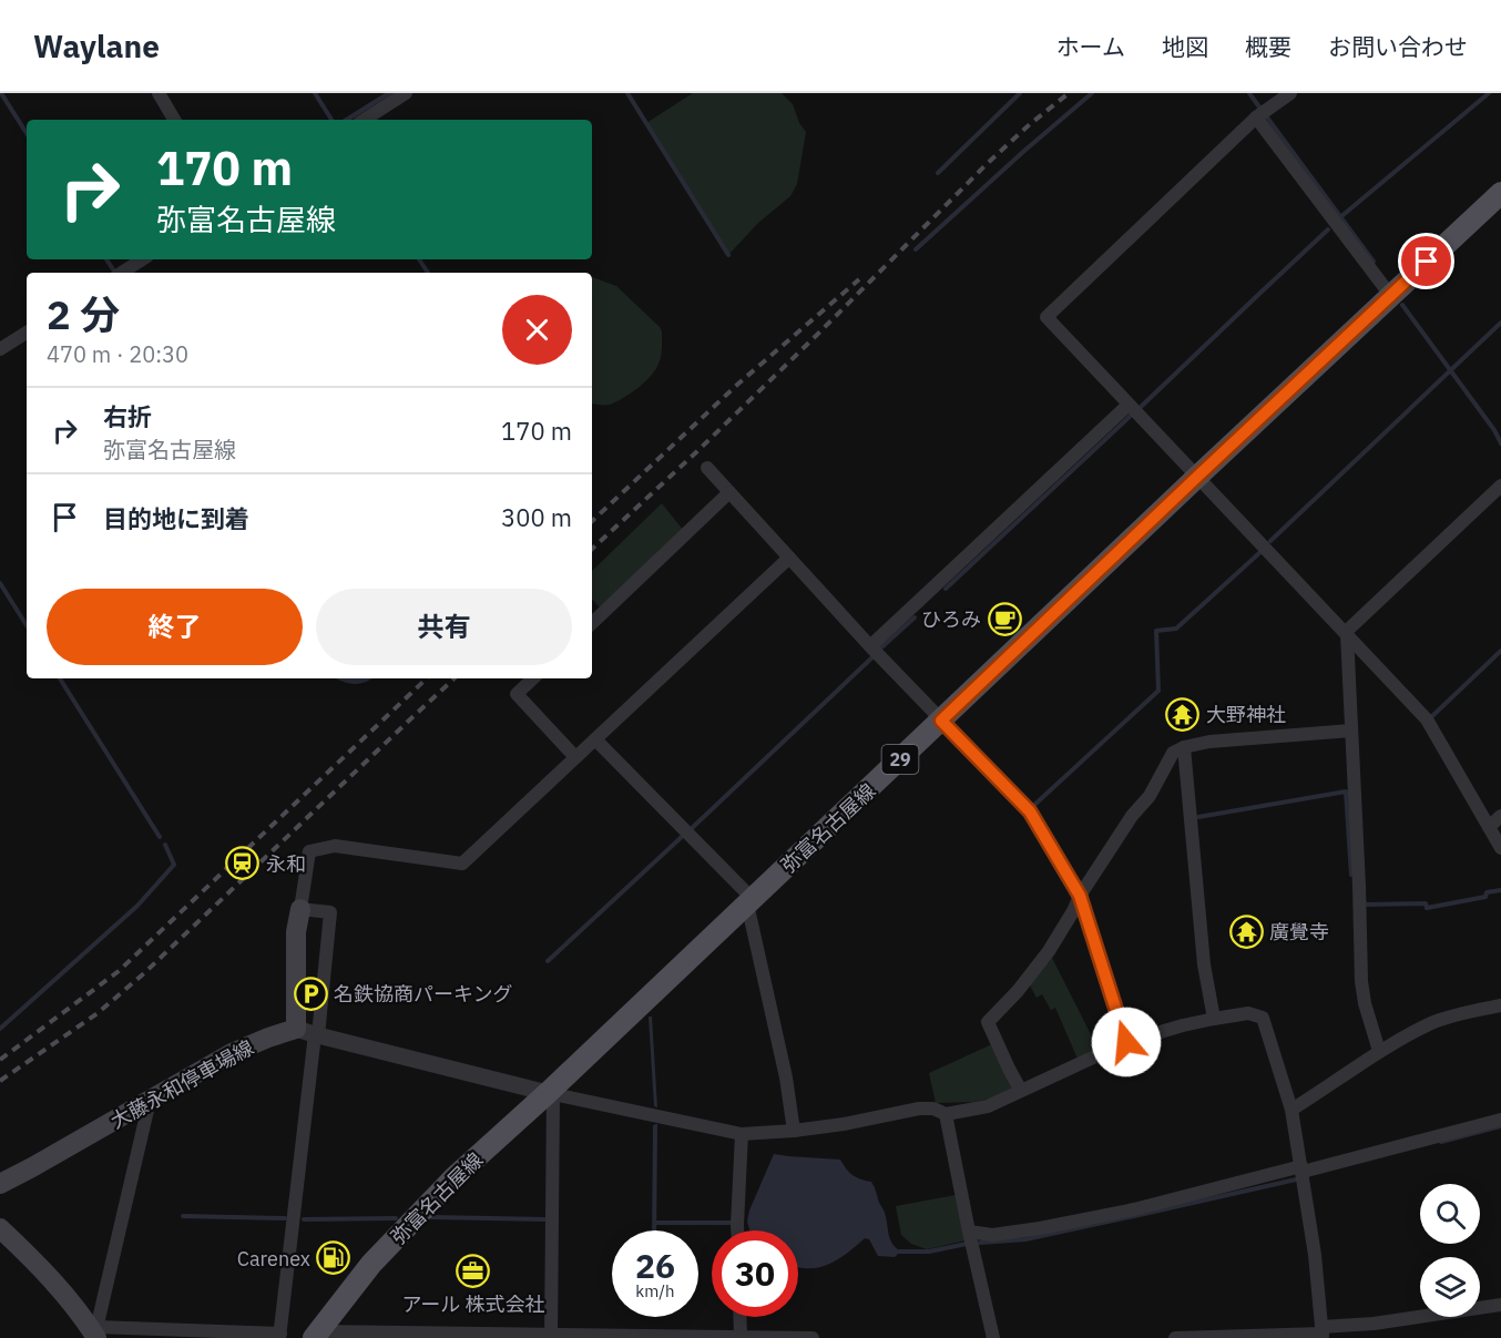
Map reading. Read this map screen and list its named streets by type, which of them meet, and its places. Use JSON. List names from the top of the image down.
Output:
{
  "streets": {
    "main road": ["29", "弥富名古屋線", "大藤永和停車場線"]
  },
  "places": {
    "cafe": ["ひろみ"],
    "temple": ["大野神社", "廣覺寺"],
    "station": ["永和"],
    "parking": ["名鉄協商パーキング"],
    "fuel station": ["Carenex"],
    "office": ["アール 株式会社"]
  },
  "page": {
    "header": "Waylane",
    "nav": [
      "ホーム",
      "地図",
      "概要",
      "お問い合わせ"
    ],
    "turn": ["170 m", "弥富名古屋線"],
    "heading": ["2 分", "470 m · 20:30"],
    "list": [
      {
        "name": "右折",
        "note": "弥富名古屋線",
        "value": "170 m"
      },
      {
        "name": "目的地に到着",
        "value": "300 m"
      }
    ],
    "buttons": ["終了", "共有"],
    "speed": "26 km/h",
    "limit": "30"
  }
}
